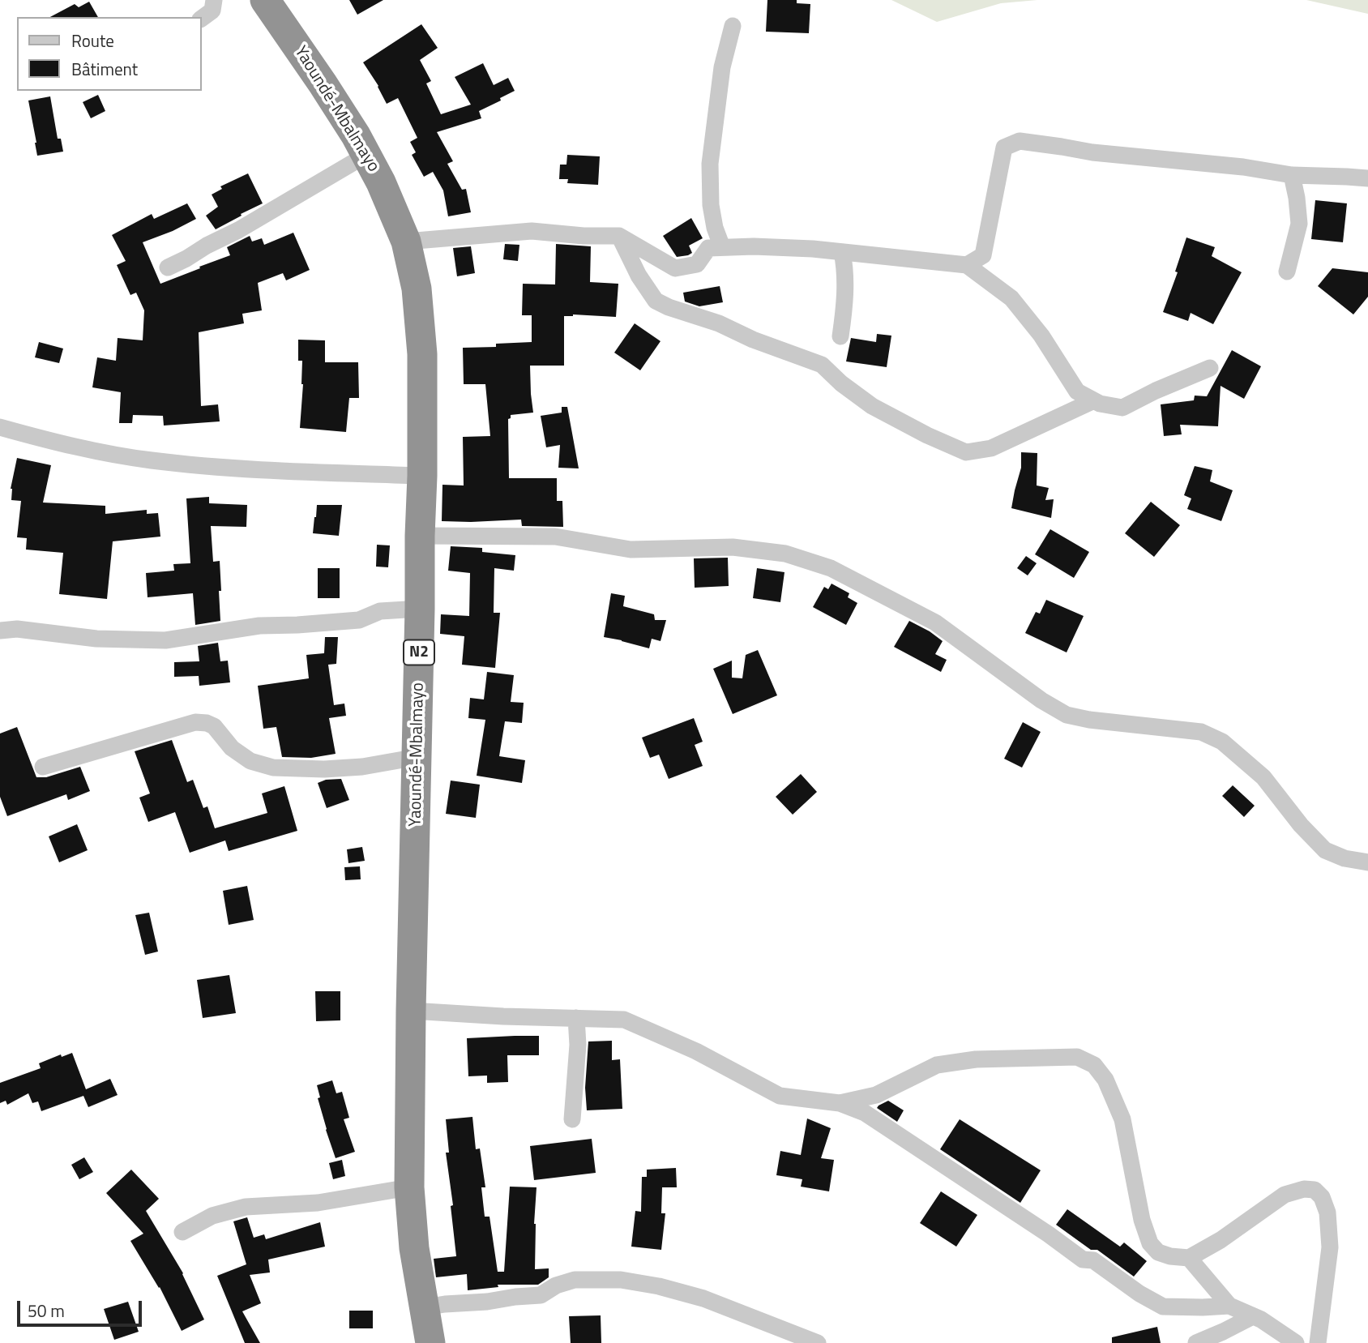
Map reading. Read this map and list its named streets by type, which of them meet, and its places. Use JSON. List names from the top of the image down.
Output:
{
  "streets": {
    "highway": ["Yaoundé-Mbalmayo", "N2"]
  },
  "legend": ["Route", "Bâtiment"],
  "scale_bar": "50 m"
}
